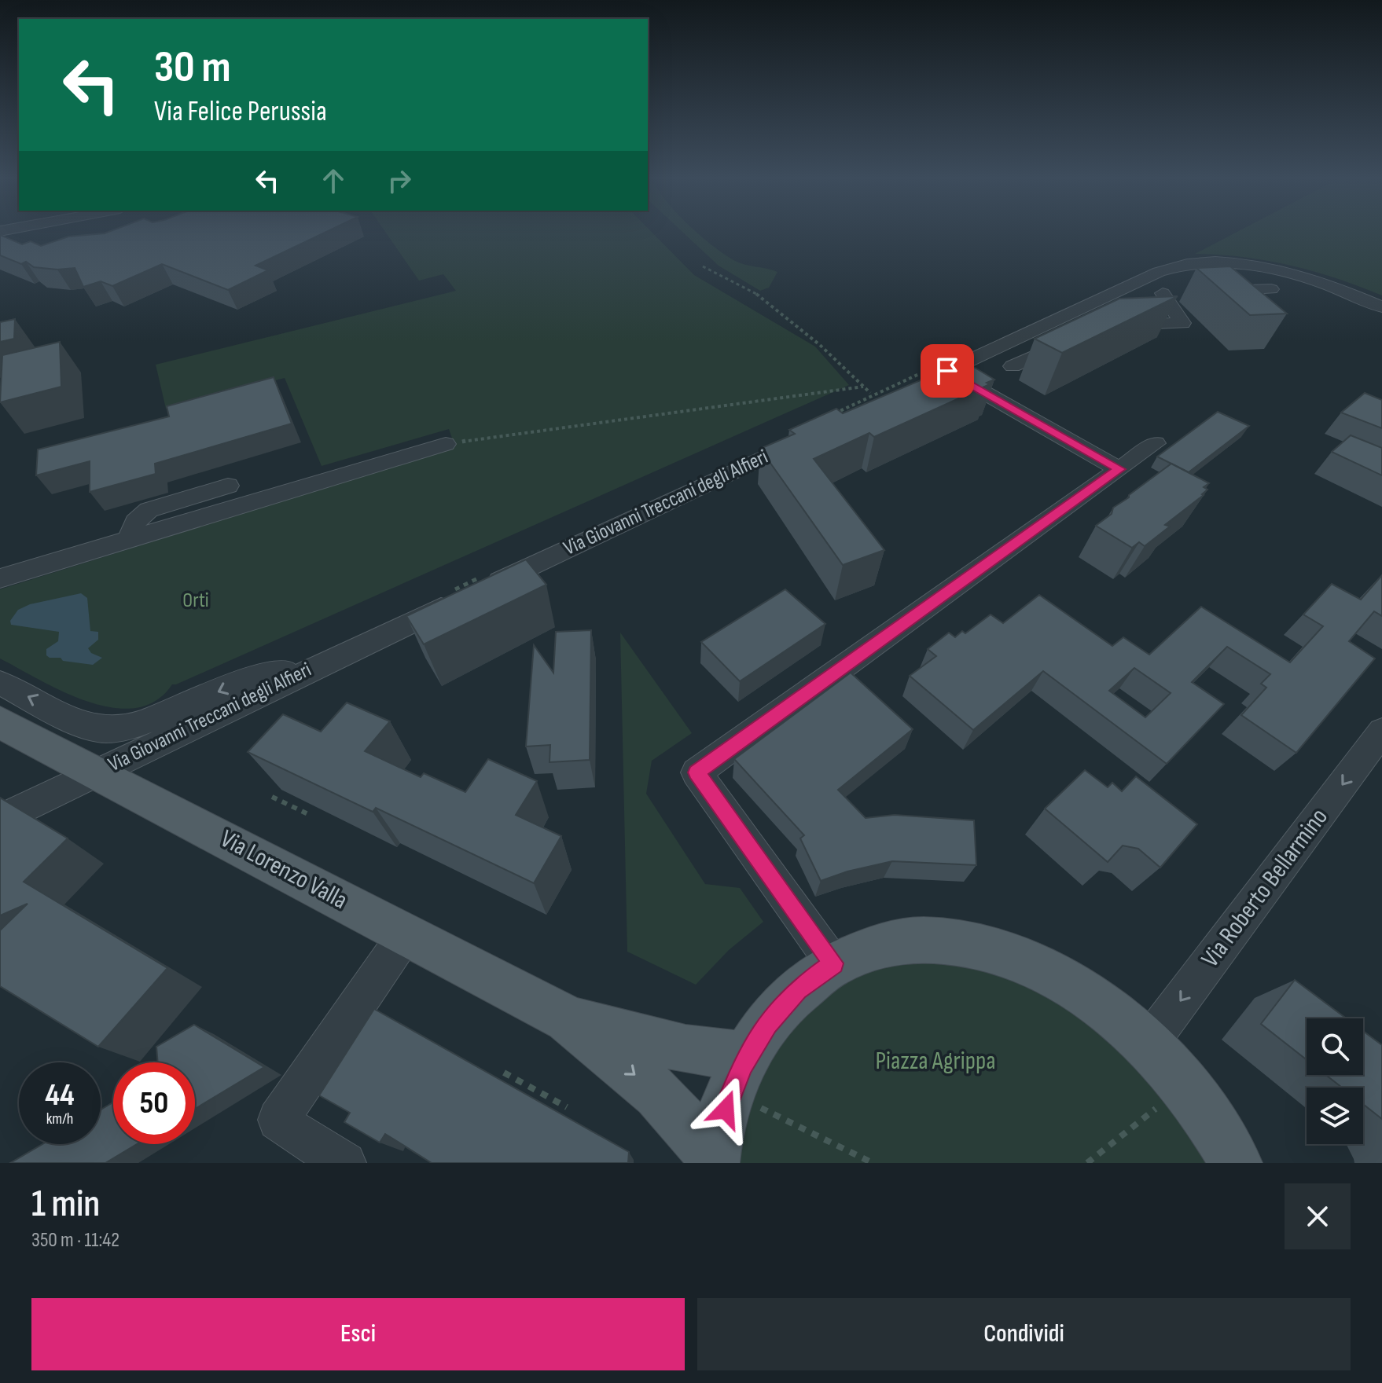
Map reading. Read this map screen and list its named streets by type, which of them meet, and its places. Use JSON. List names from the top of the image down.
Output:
{
  "streets": {
    "main road": ["Via Lorenzo Valla"],
    "street": ["Via Giovanni Treccani degli Alfieri", "Via Roberto Bellarmino"]
  },
  "crossings": [
    ["Via Giovanni Treccani degli Alfieri", "Via Lorenzo Valla"]
  ],
  "one_way": ["Via Roberto Bellarmino"],
  "parks": ["Orti", "Piazza Agrippa"],
  "page": {
    "turn": ["30 m", "Via Felice Perussia"],
    "speed": "44 km/h",
    "limit": "50",
    "heading": ["1 min", "350 m · 11:42"],
    "buttons": ["Esci", "Condividi"]
  }
}
